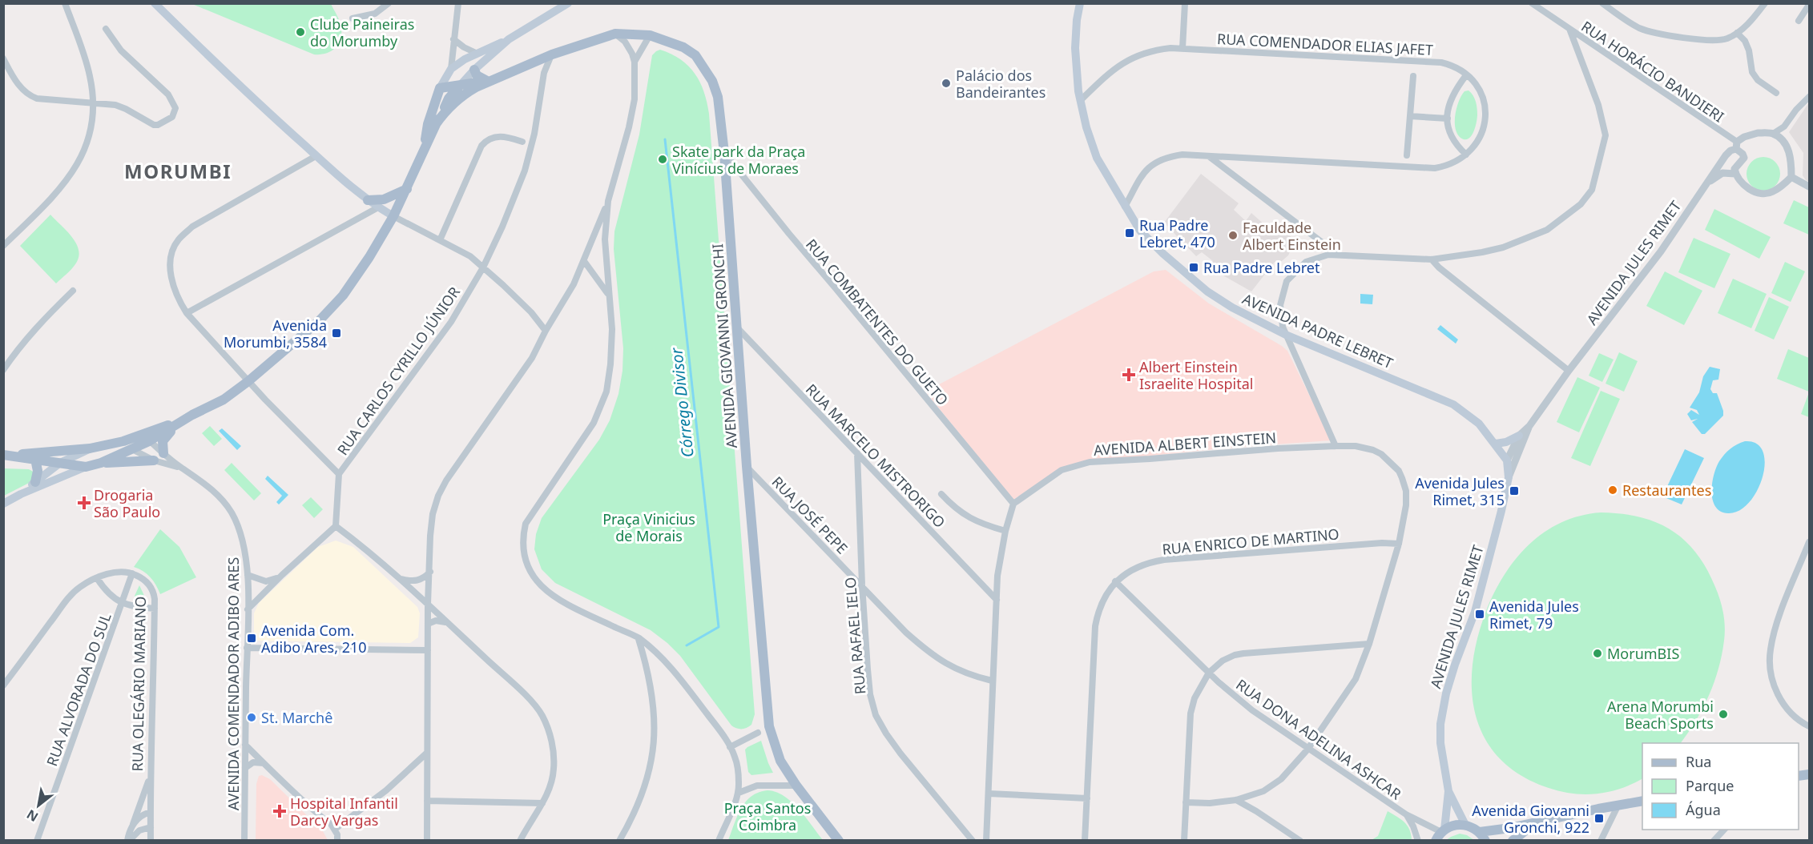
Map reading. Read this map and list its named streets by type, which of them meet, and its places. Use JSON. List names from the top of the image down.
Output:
{
  "streets": {
    "main road": ["AVENIDA JULES RIMET", "AVENIDA PADRE LEBRET", "AVENIDA GIOVANNI GRONCHI"],
    "street": [
      "RUA COMENDADOR ELIAS JAFET",
      "RUA HORÁCIO BANDIERI",
      "RUA COMBATENTES DO GUETO",
      "RUA CARLOS CYRILLO JÚNIOR",
      "AVENIDA ALBERT EINSTEIN",
      "RUA MARCELO MISTRORIGO",
      "RUA JOSÉ PEPE",
      "RUA ENRICO DE MARTINO",
      "RUA RAFAEL IELO",
      "RUA OLEGÁRIO MARIANO",
      "AVENIDA COMENDADOR ADIBO ARES",
      "RUA ALVORADA DO SUL",
      "RUA DONA ADELINA ASHCAR"
    ]
  },
  "crossings": [
    ["RUA COMENDADOR ELIAS JAFET", "AVENIDA PADRE LEBRET"],
    ["RUA HORÁCIO BANDIERI", "AVENIDA JULES RIMET"],
    ["AVENIDA JULES RIMET", "AVENIDA PADRE LEBRET"],
    ["AVENIDA JULES RIMET", "RUA DONA ADELINA ASHCAR"],
    ["RUA COMBATENTES DO GUETO", "AVENIDA GIOVANNI GRONCHI"],
    ["RUA COMBATENTES DO GUETO", "AVENIDA ALBERT EINSTEIN"],
    ["AVENIDA GIOVANNI GRONCHI", "RUA CARLOS CYRILLO JÚNIOR"],
    ["AVENIDA GIOVANNI GRONCHI", "RUA MARCELO MISTRORIGO"],
    ["AVENIDA GIOVANNI GRONCHI", "RUA JOSÉ PEPE"],
    ["AVENIDA ALBERT EINSTEIN", "RUA ENRICO DE MARTINO"],
    ["AVENIDA ALBERT EINSTEIN", "RUA DONA ADELINA ASHCAR"],
    ["RUA MARCELO MISTRORIGO", "RUA RAFAEL IELO"],
    ["RUA JOSÉ PEPE", "RUA RAFAEL IELO"],
    ["RUA ENRICO DE MARTINO", "RUA DONA ADELINA ASHCAR"],
    ["RUA OLEGÁRIO MARIANO", "RUA ALVORADA DO SUL"]
  ],
  "districts": ["MORUMBI"],
  "water": ["Córrego Divisor"],
  "parks": ["Praça Vinicius de Morais", "Praça Santos Coimbra"],
  "places": {
    "other": [
      "Clube Paineiras do Morumby",
      "Palácio dos Bandeirantes",
      "Skate park da Praça Vinícius de Moraes",
      "Faculdade Albert Einstein",
      "Restaurantes",
      "MorumBIS",
      "Arena Morumbi Beach Sports",
      "St. Marchê"
    ],
    "transit": [
      "Rua Padre Lebret, 470",
      "Rua Padre Lebret",
      "Avenida Morumbi, 3584",
      "Avenida Jules Rimet, 315",
      "Avenida Jules Rimet, 79",
      "Avenida Com. Adibo Ares, 210",
      "Avenida Giovanni Gronchi, 922"
    ],
    "health": ["Albert Einstein Israelite Hospital", "Drogaria São Paulo", "Hospital Infantil Darcy Vargas"]
  },
  "legend": ["Rua", "Parque", "Água"],
  "north": "bottom left"
}
